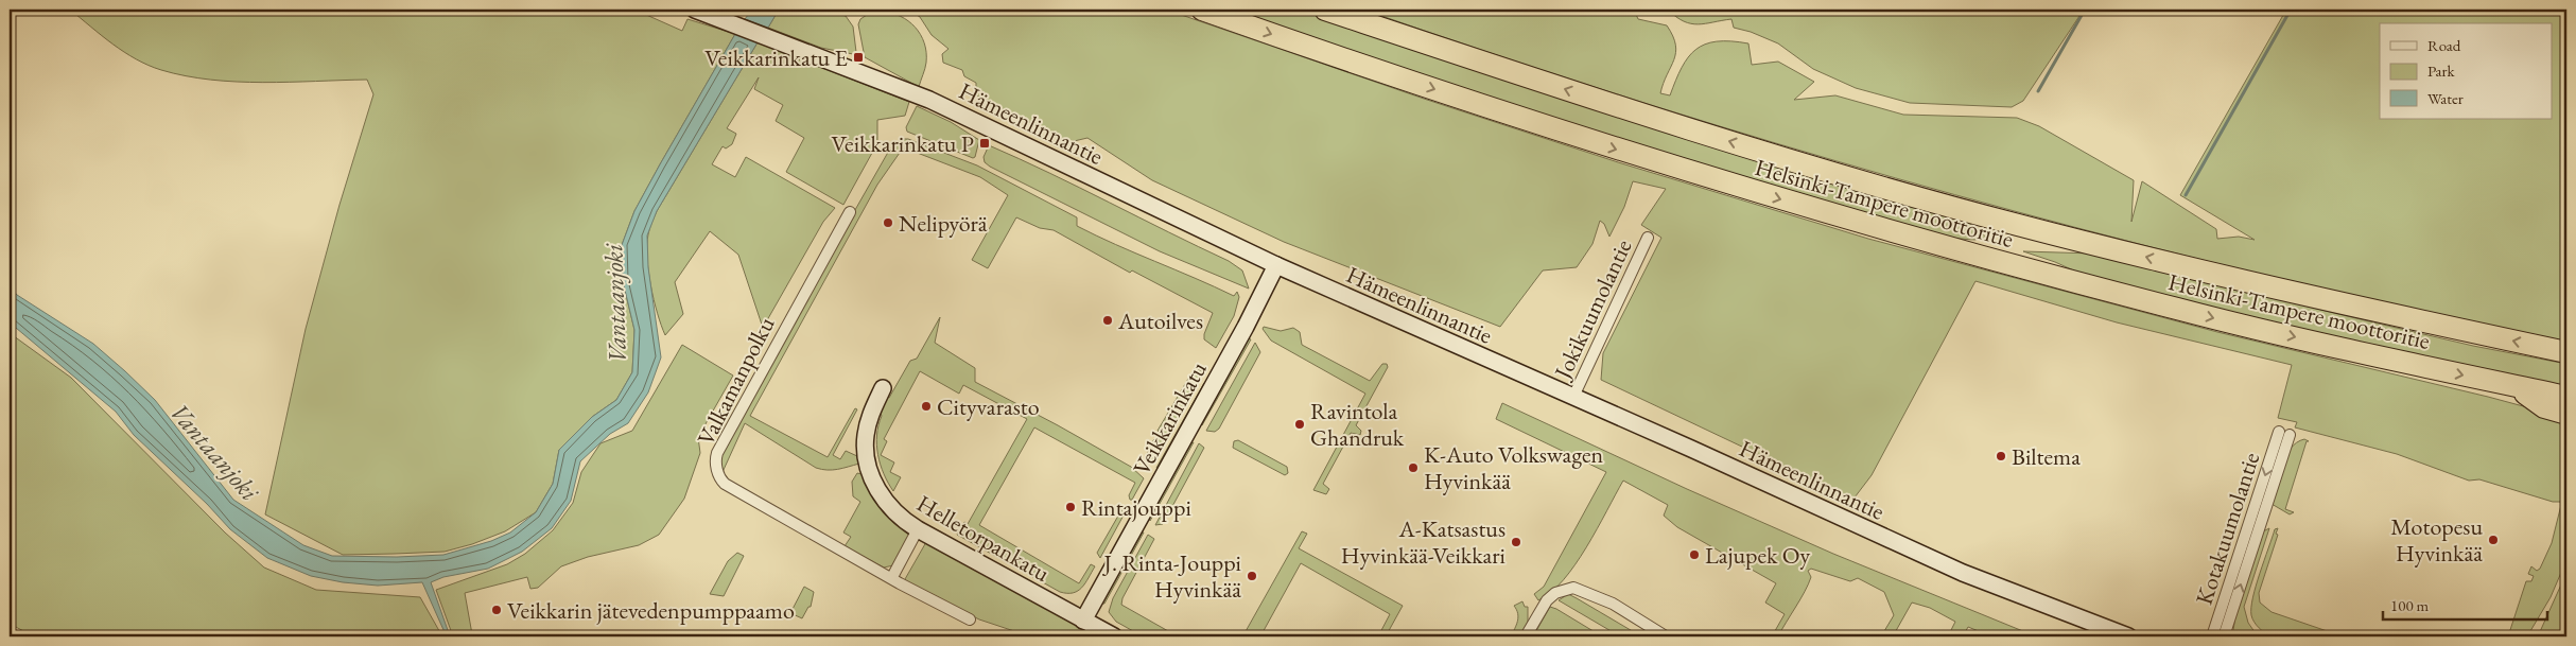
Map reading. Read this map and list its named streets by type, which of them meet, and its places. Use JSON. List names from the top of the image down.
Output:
{
  "streets": {
    "highway": ["Helsinki-Tampere moottoritie"],
    "main road": ["Hämeenlinnantie", "Veikkarinkatu", "Helletorpankatu"],
    "street": ["Jokikuumolantie", "Valkamanpolku", "Kotakuumolantie"]
  },
  "crossings": [
    ["Hämeenlinnantie", "Jokikuumolantie"],
    ["Hämeenlinnantie", "Veikkarinkatu"],
    ["Veikkarinkatu", "Helletorpankatu"]
  ],
  "water": ["Vantaanjoki"],
  "places": {
    "transit": ["Veikkarinkatu E", "Veikkarinkatu P"],
    "other": [
      "Nelipyörä",
      "Autoilves",
      "Cityvarasto",
      "Ravintola Ghandruk",
      "Biltema",
      "K-Auto Volkswagen Hyvinkää",
      "Rintajouppi",
      "Motopesu Hyvinkää",
      "A-Katsastus Hyvinkää-Veikkari",
      "Lajupek Oy",
      "J. Rinta-Jouppi Hyvinkää",
      "Veikkarin jätevedenpumppaamo"
    ]
  },
  "legend": ["Road", "Park", "Water"],
  "scale_bar": "100 m"
}
